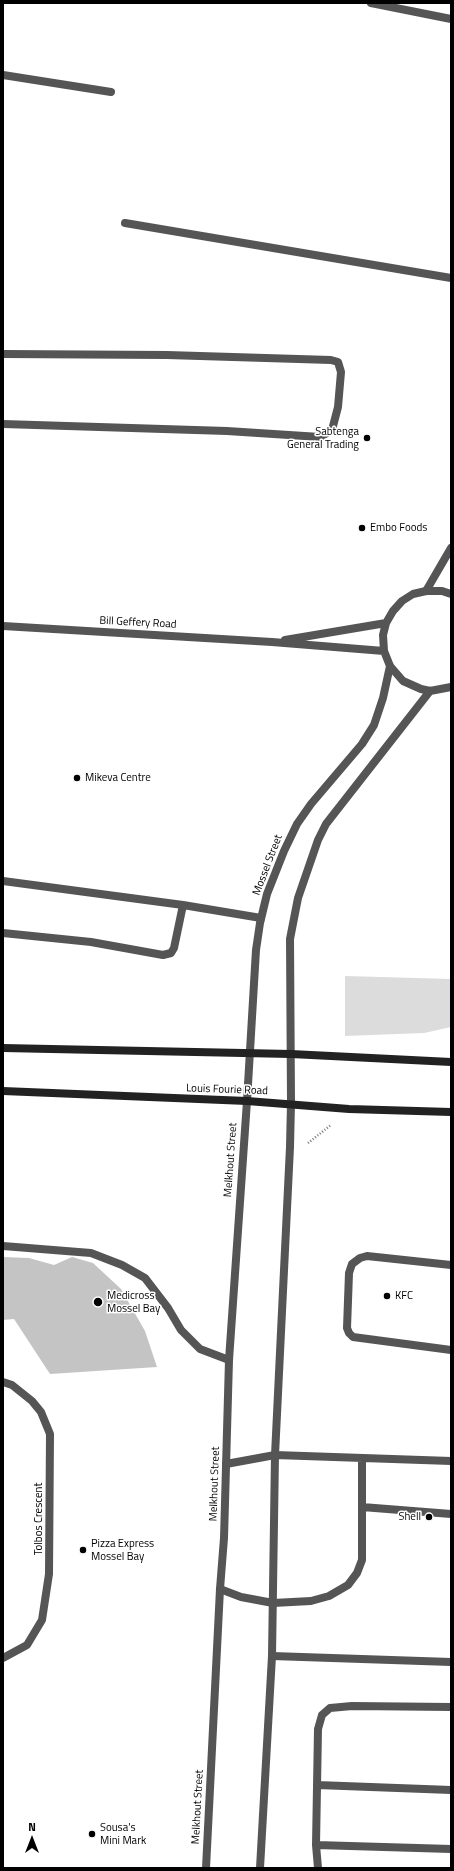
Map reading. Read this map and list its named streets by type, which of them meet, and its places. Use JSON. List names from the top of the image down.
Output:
{
  "streets": {
    "main road": ["Louis Fourie Road"],
    "street": [
      "Bill Geffery Road",
      "Mossel Street",
      "Melkhout Street",
      "Tolbos Crescent"
    ]
  },
  "crossings": [
    ["Mossel Street", "Louis Fourie Road"],
    ["Mossel Street", "Melkhout Street"],
    ["Louis Fourie Road", "Melkhout Street"]
  ],
  "places": [
    "Sabtenga General Trading",
    "Embo Foods",
    "Mikeva Centre",
    "KFC",
    "Medicross Mossel Bay",
    "Shell",
    "Pizza Express Mossel Bay",
    "Sousa's Mini Mark"
  ],
  "north": "top"
}
